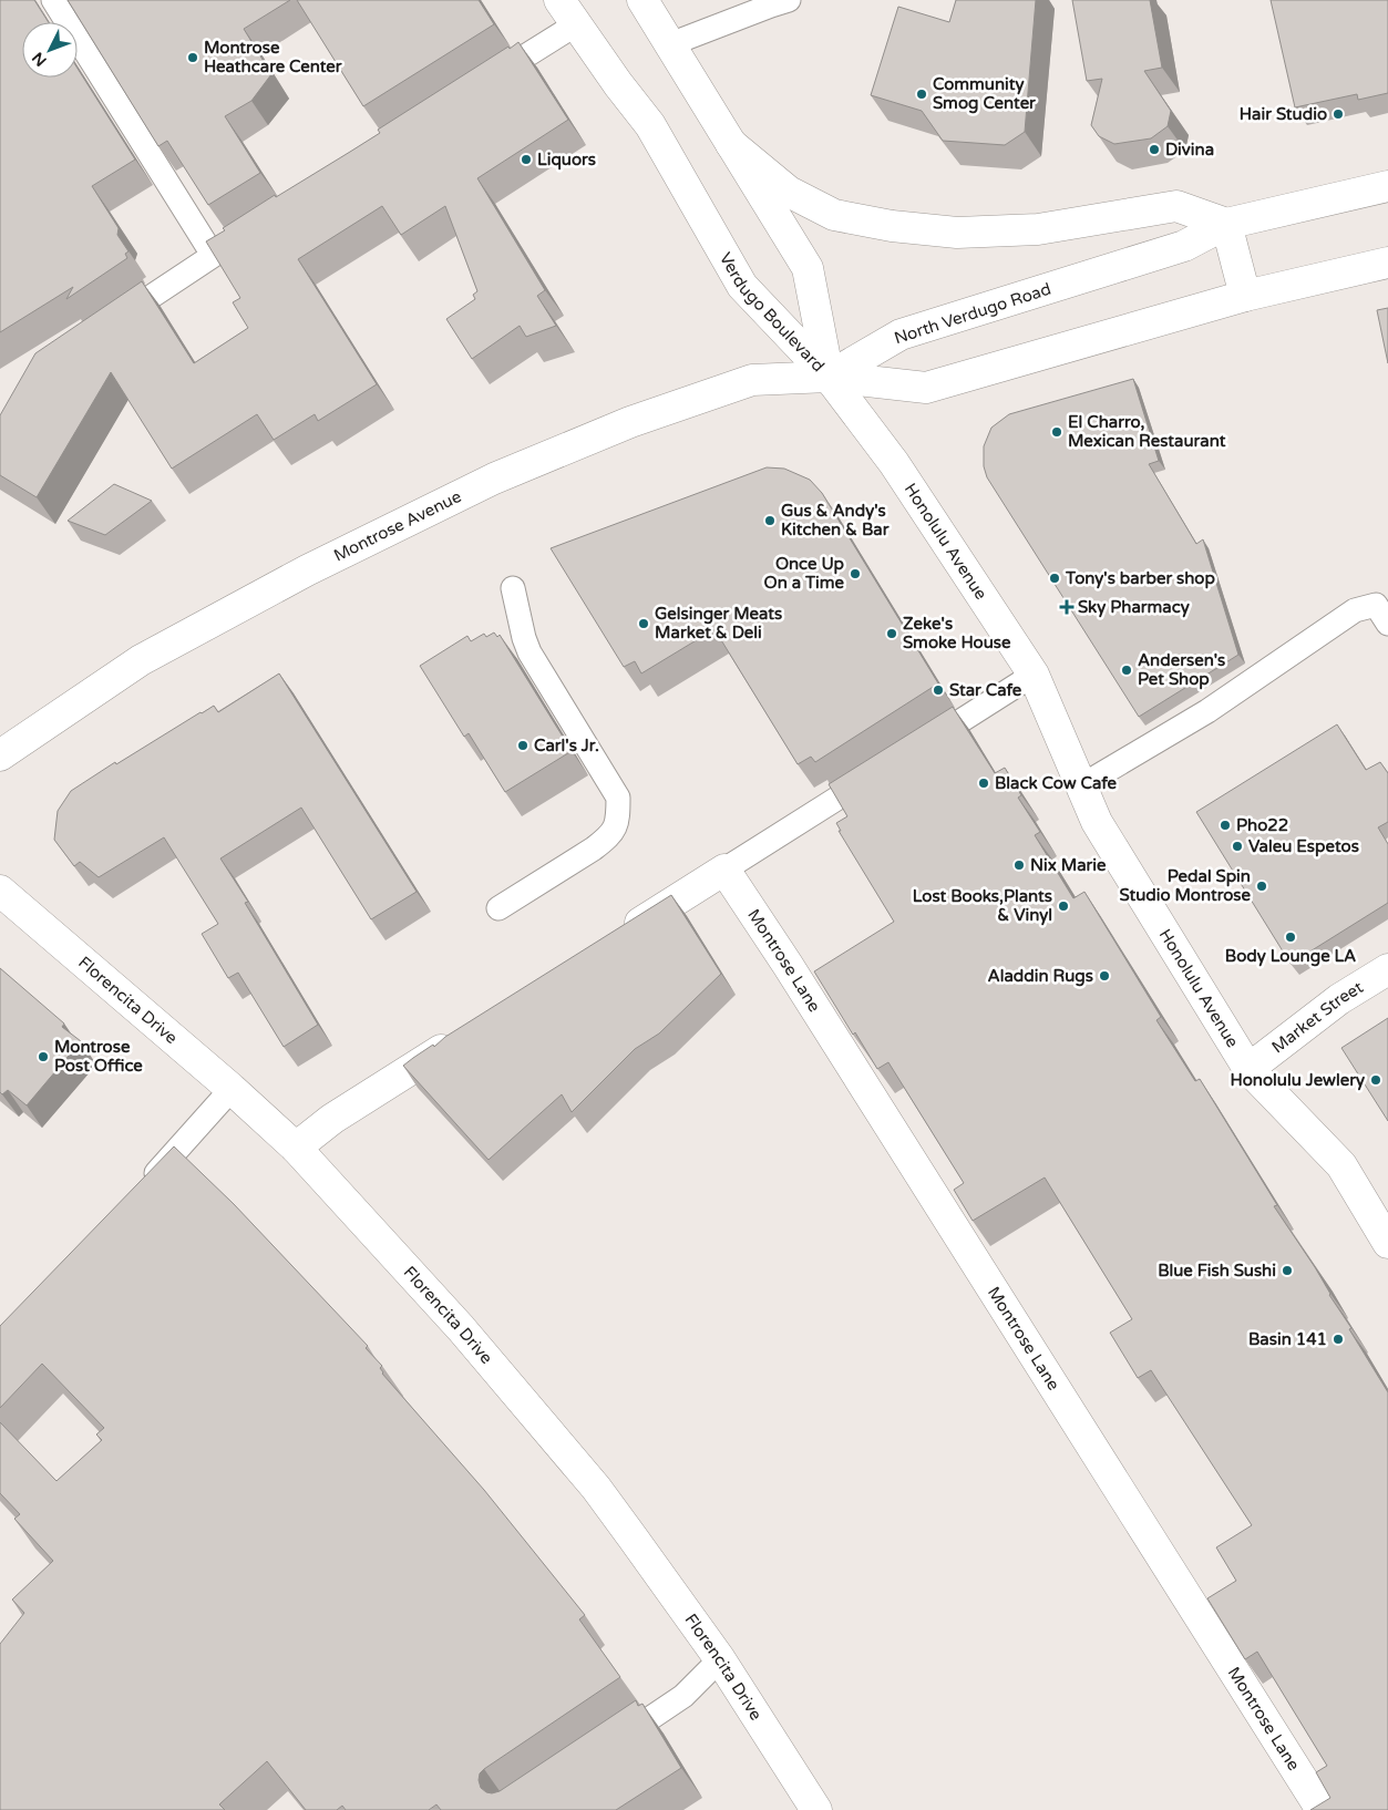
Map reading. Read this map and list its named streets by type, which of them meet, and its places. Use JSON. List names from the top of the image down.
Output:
{
  "streets": {
    "street": [
      "Verdugo Boulevard",
      "North Verdugo Road",
      "Montrose Avenue",
      "Honolulu Avenue",
      "Montrose Lane",
      "Florencita Drive",
      "Market Street"
    ]
  },
  "crossings": [
    ["Verdugo Boulevard", "North Verdugo Road"],
    ["Verdugo Boulevard", "Montrose Avenue"],
    ["Verdugo Boulevard", "Honolulu Avenue"],
    ["North Verdugo Road", "Montrose Avenue"],
    ["North Verdugo Road", "Honolulu Avenue"],
    ["Montrose Avenue", "Honolulu Avenue"],
    ["Honolulu Avenue", "Market Street"]
  ],
  "places": {
    "other": [
      "Montrose Heathcare Center",
      "Community Smog Center",
      "Hair Studio",
      "Divina",
      "Liquors",
      "El Charro, Mexican Restaurant",
      "Gus & Andy's Kitchen & Bar",
      "Once Up On a Time",
      "Tony's barber shop",
      "Gelsinger Meats Market & Deli",
      "Zeke's Smoke House",
      "Andersen's Pet Shop",
      "Star Cafe",
      "Carl's Jr.",
      "Black Cow Cafe",
      "Pho22",
      "Valeu Espetos",
      "Nix Marie",
      "Pedal Spin Studio Montrose",
      "Lost Books,Plants & Vinyl",
      "Body Lounge LA",
      "Aladdin Rugs",
      "Montrose Post Office",
      "Honolulu Jewlery",
      "Blue Fish Sushi",
      "Basin 141"
    ],
    "health": ["Sky Pharmacy"]
  },
  "north": "bottom left"
}
